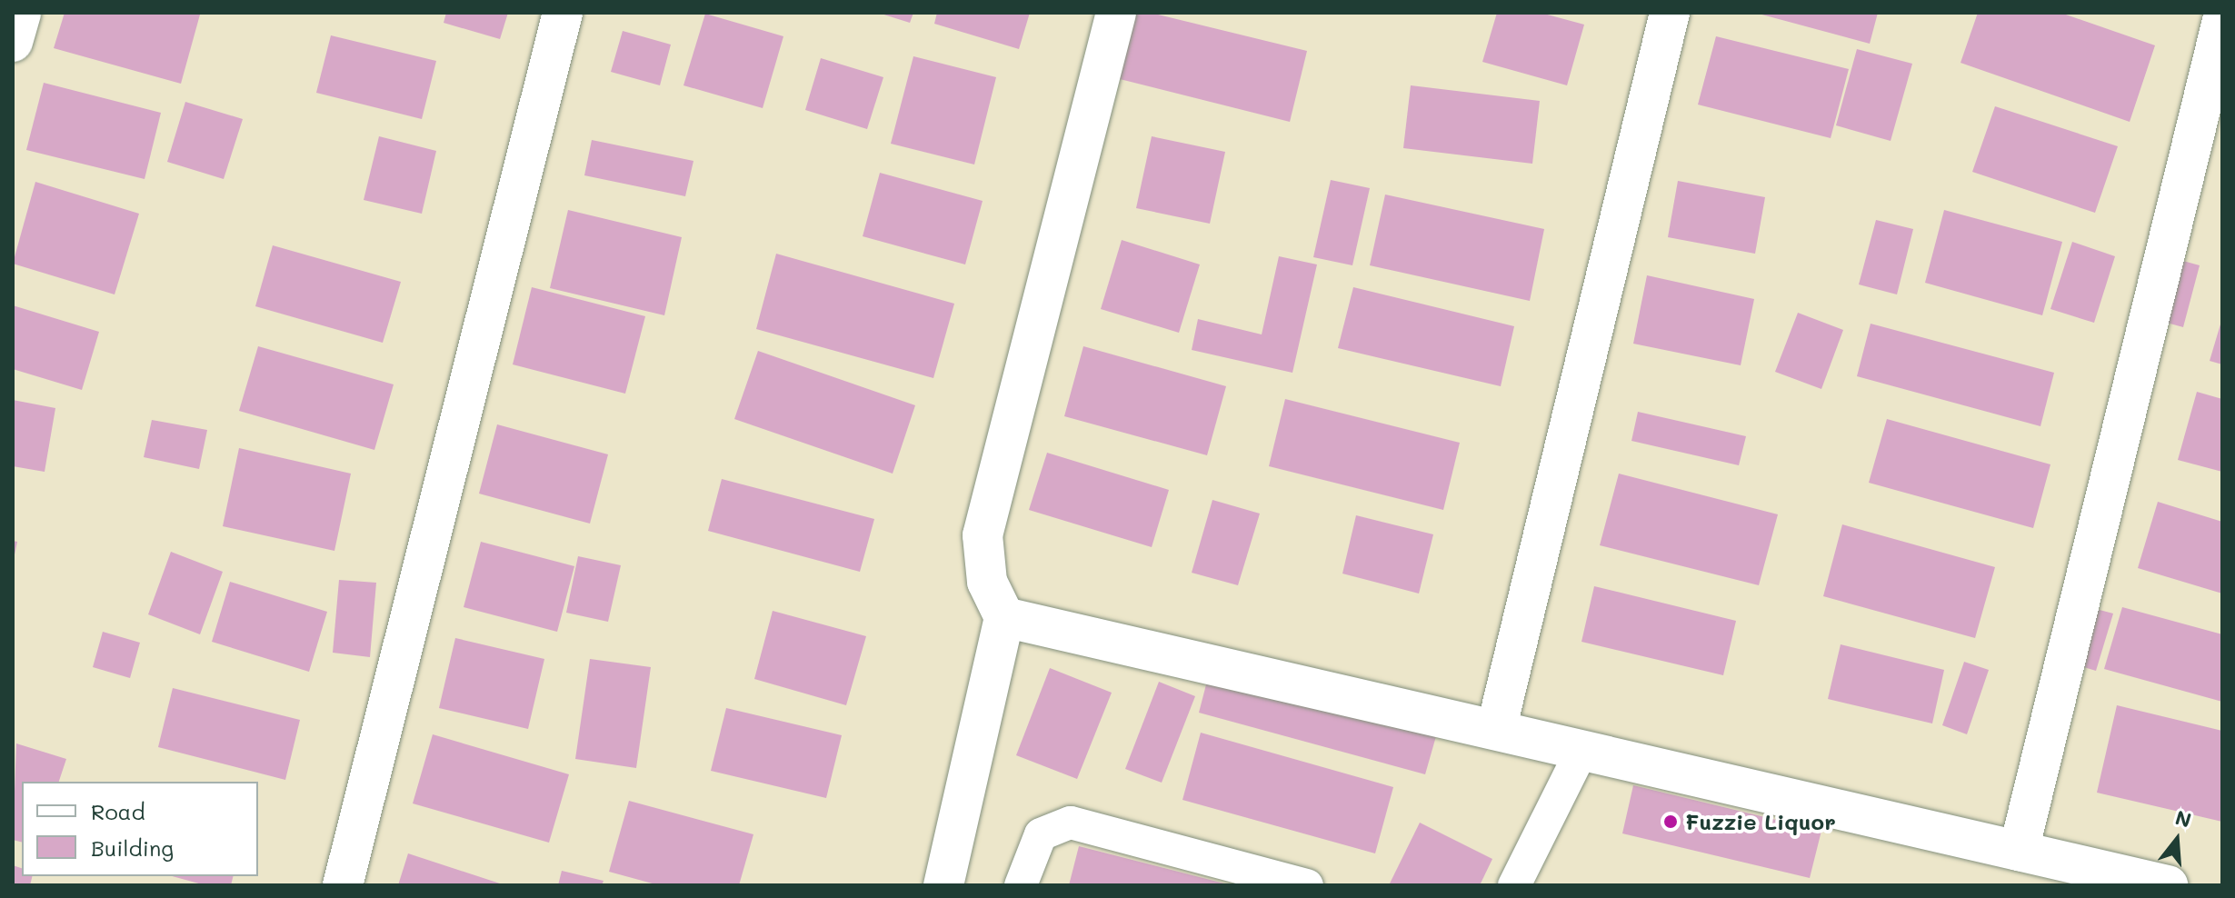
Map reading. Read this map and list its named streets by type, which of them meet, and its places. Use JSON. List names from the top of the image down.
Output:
{
  "places": ["Fuzzie Liquor"],
  "legend": ["Road", "Building"],
  "north": "top"
}
